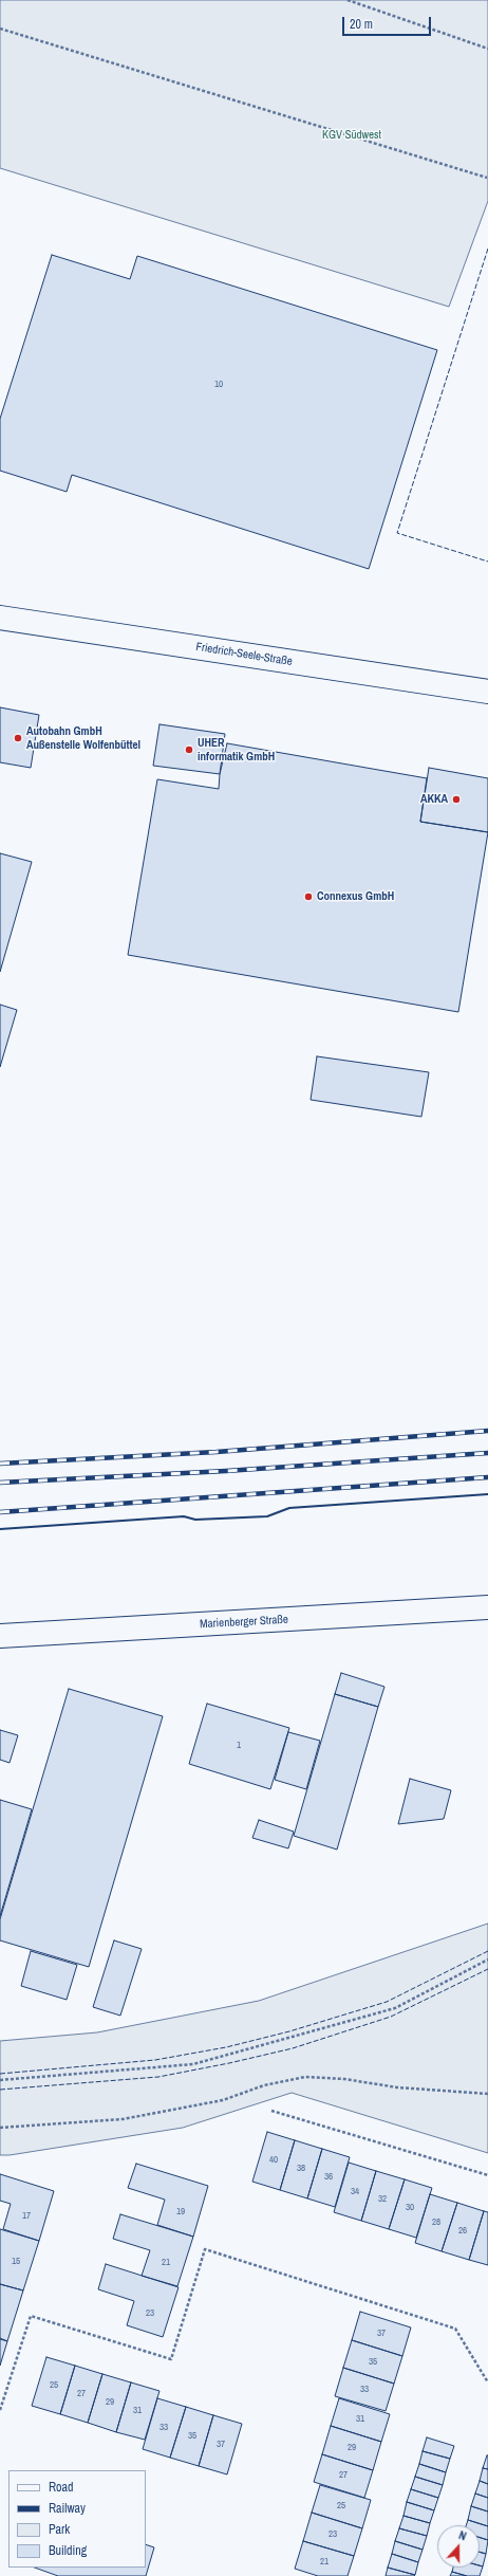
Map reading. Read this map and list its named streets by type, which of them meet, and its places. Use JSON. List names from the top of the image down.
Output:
{
  "streets": {
    "street": ["Friedrich-Seele-Straße", "Marienberger Straße"]
  },
  "parks": ["KGV Südwest"],
  "places": [
    "Autobahn GmbH Außenstelle Wolfenbüttel",
    "UHER informatik GmbH",
    "AKKA",
    "Connexus GmbH"
  ],
  "house_numbers": [
    "10",
    "1",
    "40",
    "38",
    "36",
    "34",
    "32",
    "30",
    "19",
    "17",
    "28",
    "26",
    "15",
    "21",
    "23",
    "37",
    "35",
    "25",
    "33",
    "27",
    "29",
    "31",
    "31",
    "33",
    "35",
    "37",
    "29",
    "27",
    "25",
    "23",
    "21"
  ],
  "legend": [
    "Road",
    "Railway",
    "Park",
    "Building"
  ],
  "scale_bar": "20 m",
  "north": "top"
}
